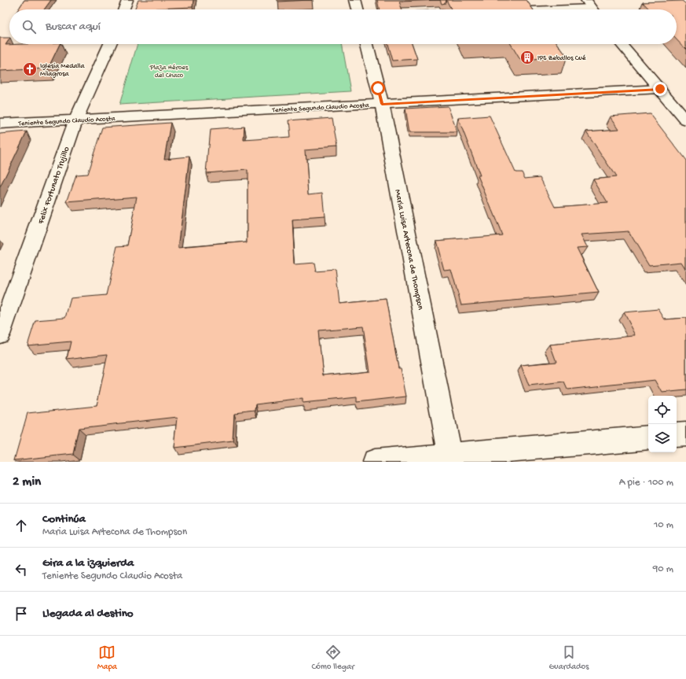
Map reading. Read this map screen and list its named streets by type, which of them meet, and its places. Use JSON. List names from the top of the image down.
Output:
{
  "streets": {
    "street": ["Teniente Segundo Claudio Acosta", "Felix Fortunato Trujillo", "Maria Luisa Artecona de Thompson"]
  },
  "crossings": [
    ["Teniente Segundo Claudio Acosta", "Felix Fortunato Trujillo"],
    ["Teniente Segundo Claudio Acosta", "Maria Luisa Artecona de Thompson"]
  ],
  "parks": ["Plaza Héroes del Chaco"],
  "places": {
    "building": ["IPS Zeballos Cué"],
    "church": ["Iglesia Medalla Milagrosa"]
  },
  "page": {
    "search": "Buscar aquí",
    "heading": ["2 min", "A pie · 100 m"],
    "list": [
      ["Continúa", "Maria Luisa Artecona de Thompson", "10 m"],
      ["Gira a la izquierda", "Teniente Segundo Claudio Acosta", "90 m"],
      "Llegada al destino"
    ],
    "nav": ["Mapa", "Cómo llegar", "Guardados"]
  }
}
